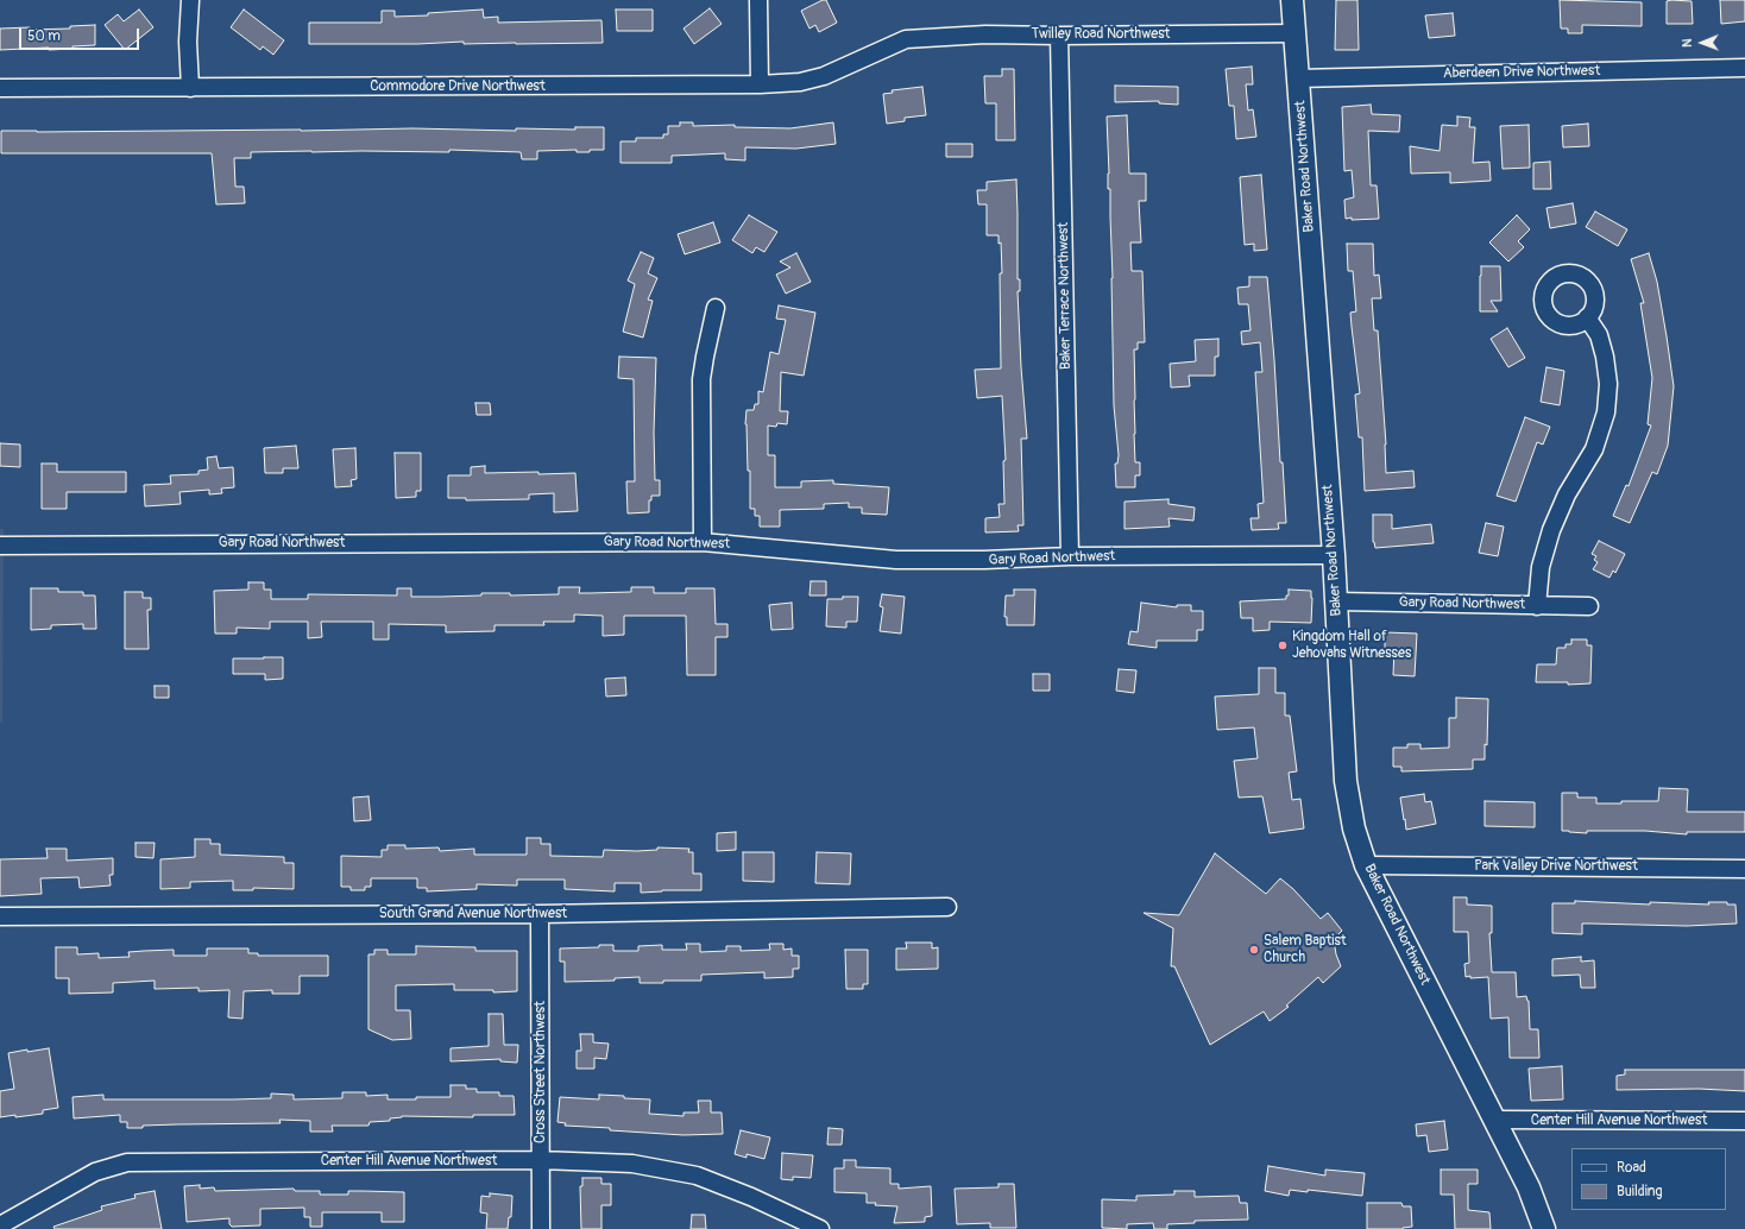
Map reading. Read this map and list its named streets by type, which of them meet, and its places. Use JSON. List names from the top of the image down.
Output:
{
  "streets": {
    "street": [
      "Twilley Road Northwest",
      "Aberdeen Drive Northwest",
      "Commodore Drive Northwest",
      "Baker Road Northwest",
      "Baker Terrace Northwest",
      "Gary Road Northwest",
      "Park Valley Drive Northwest",
      "South Grand Avenue Northwest",
      "Cross Street Northwest",
      "Center Hill Avenue Northwest"
    ]
  },
  "crossings": [
    ["Twilley Road Northwest", "Commodore Drive Northwest"],
    ["Twilley Road Northwest", "Baker Road Northwest"],
    ["Twilley Road Northwest", "Baker Terrace Northwest"],
    ["Aberdeen Drive Northwest", "Baker Road Northwest"],
    ["Baker Road Northwest", "Gary Road Northwest"],
    ["Baker Road Northwest", "Park Valley Drive Northwest"],
    ["Baker Road Northwest", "Center Hill Avenue Northwest"],
    ["Baker Terrace Northwest", "Gary Road Northwest"],
    ["South Grand Avenue Northwest", "Cross Street Northwest"],
    ["Cross Street Northwest", "Center Hill Avenue Northwest"]
  ],
  "places": ["Kingdom Hall of Jehovahs Witnesses", "Salem Baptist Church"],
  "legend": ["Road", "Building"],
  "scale_bar": "50 m",
  "north": "left"
}
